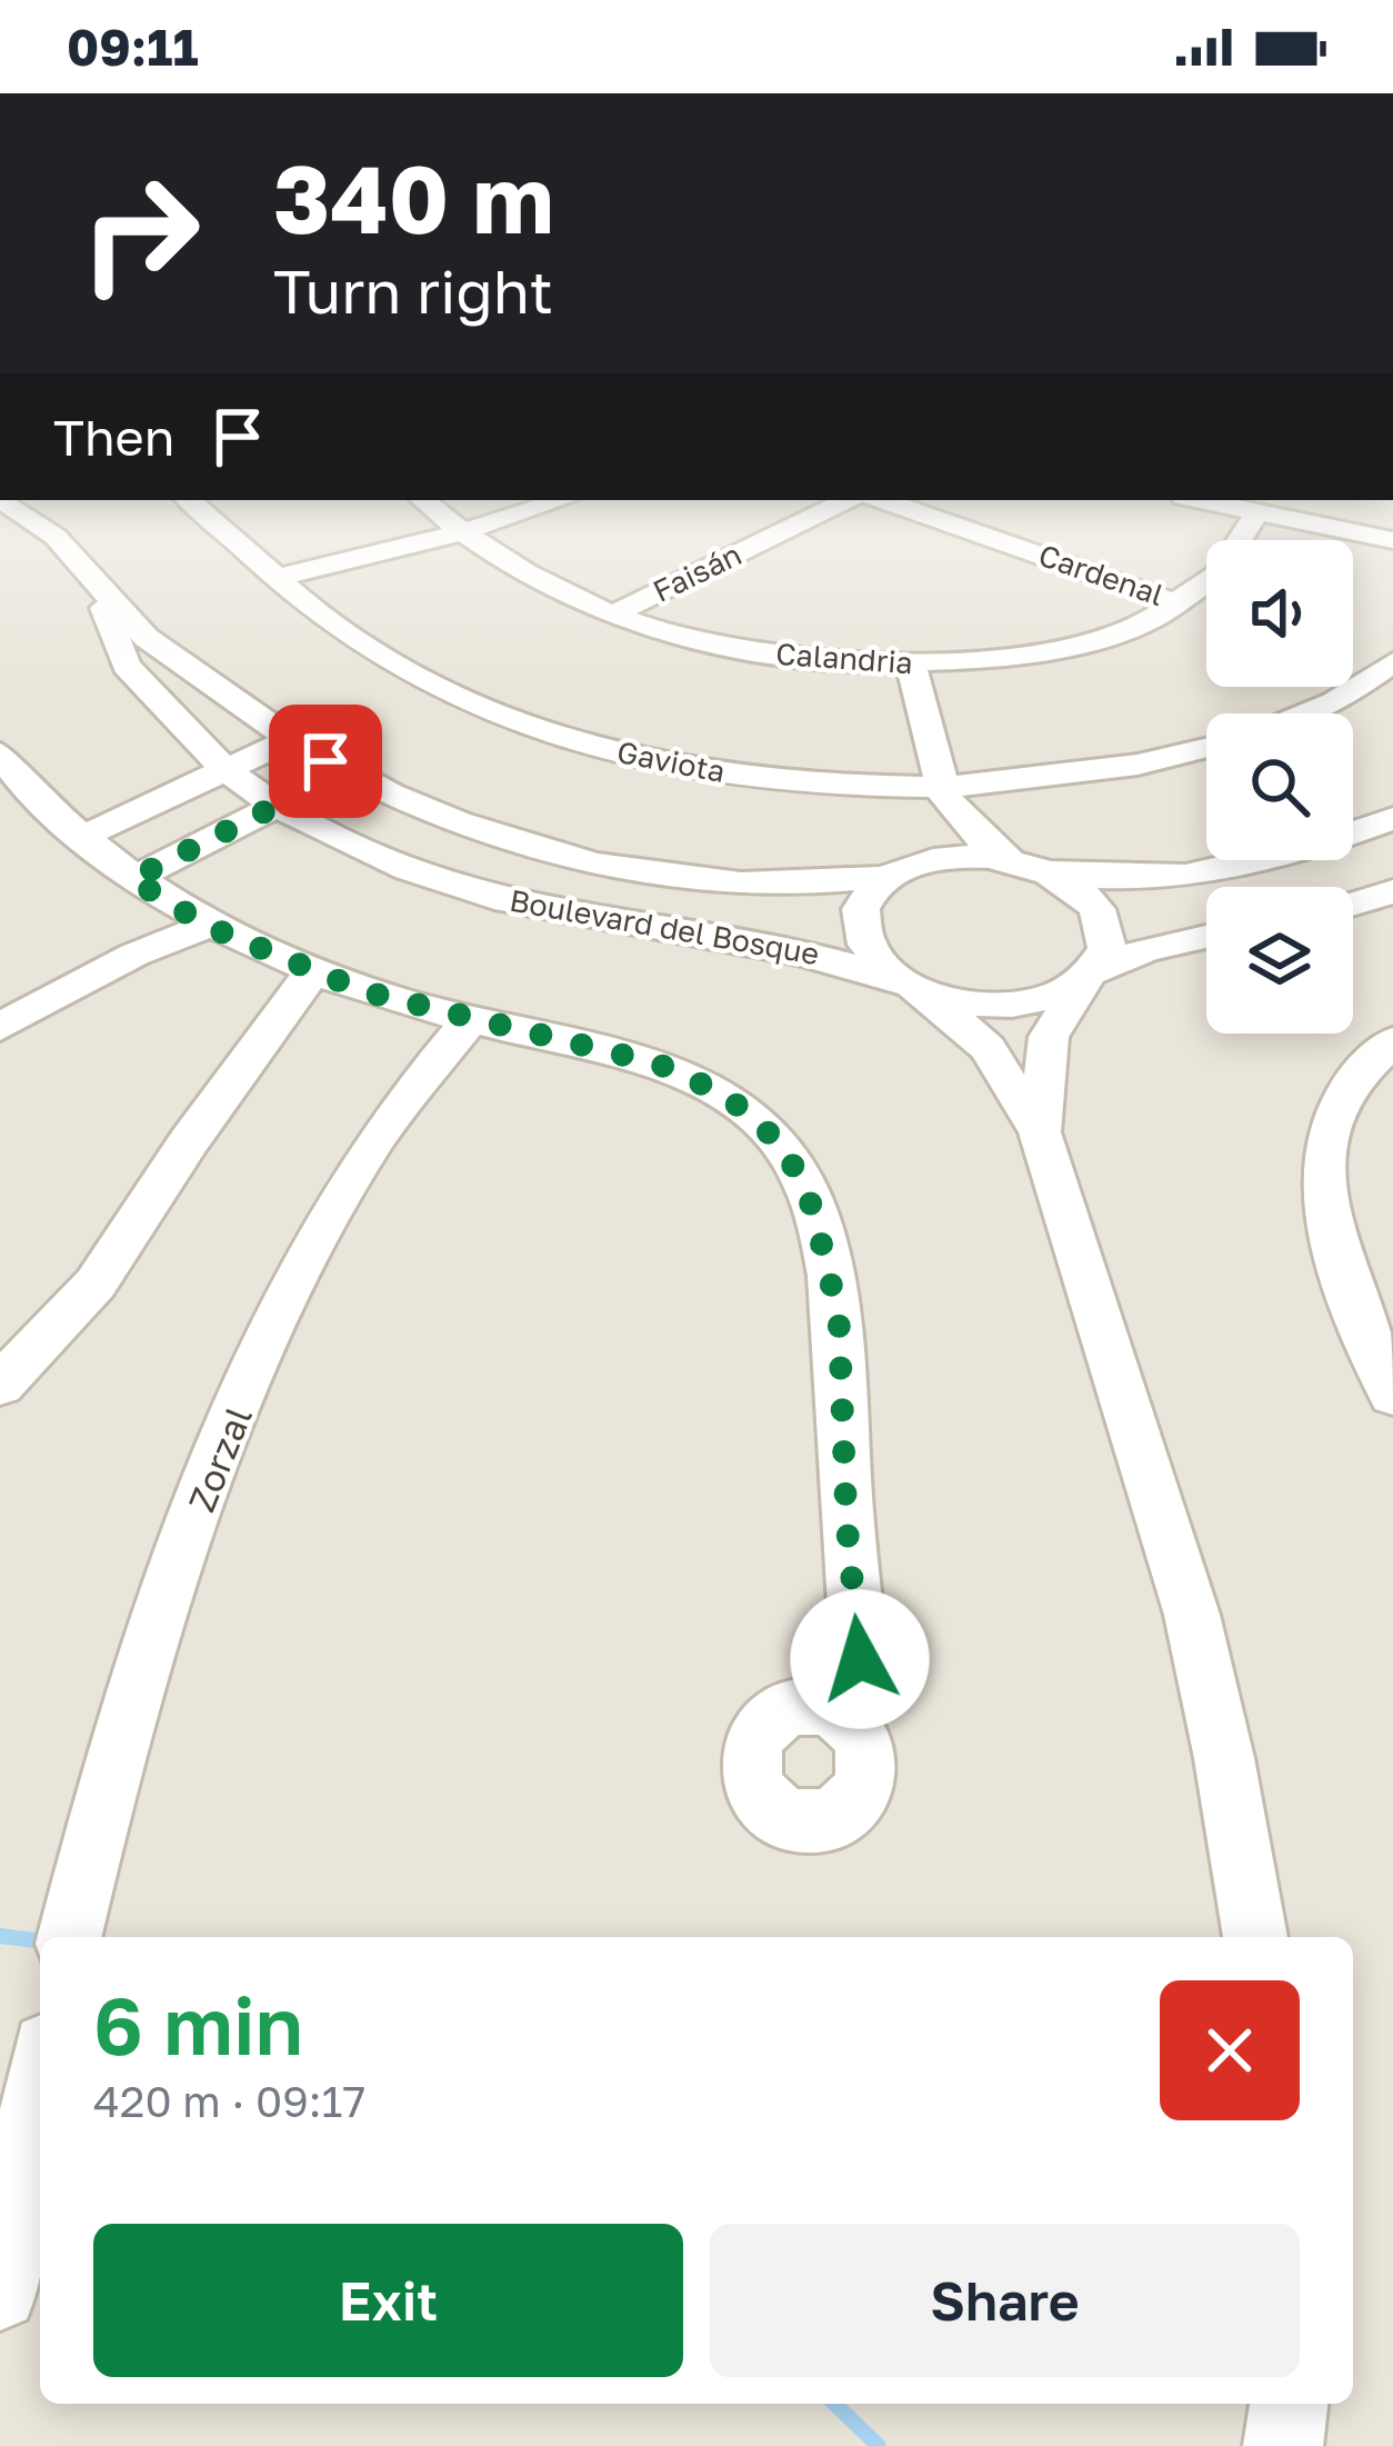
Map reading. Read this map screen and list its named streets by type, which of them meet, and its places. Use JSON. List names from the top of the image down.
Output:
{
  "streets": {
    "street": [
      "Faisán",
      "Cardenal",
      "Calandria",
      "Gaviota",
      "Boulevard del Bosque",
      "Zorzal"
    ]
  },
  "crossings": [
    ["Faisán", "Calandria"],
    ["Cardenal", "Calandria"]
  ],
  "page": {
    "status": "09:11",
    "turn": ["340 m", "Turn right"],
    "then": "Then",
    "heading": ["6 min", "420 m · 09:17"],
    "buttons": ["Exit", "Share"]
  }
}
